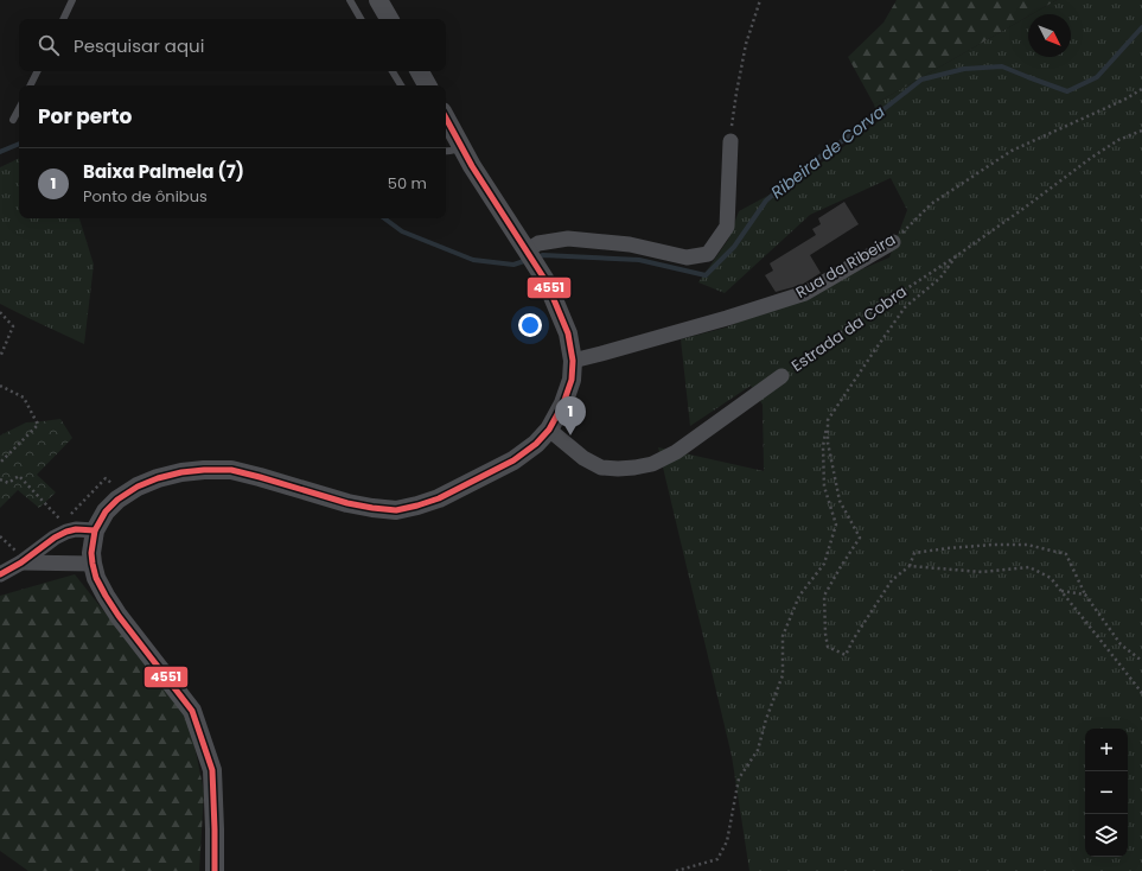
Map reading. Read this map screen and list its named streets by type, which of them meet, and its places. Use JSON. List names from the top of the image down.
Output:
{
  "streets": {
    "street": ["Rua da Ribeira", "Estrada da Cobra"]
  },
  "water": ["Ribeira de Corva"],
  "lines": ["transit line 4551"],
  "north": "bottom right",
  "page": {
    "search": "Pesquisar aqui",
    "heading": "Por perto",
    "list": [
      {
        "mark": "1",
        "name": "Baixa Palmela (7)",
        "note": "Ponto de ônibus",
        "value": "50 m"
      }
    ],
    "pins": "1",
    "map_buttons": ["+", "−"]
  }
}
